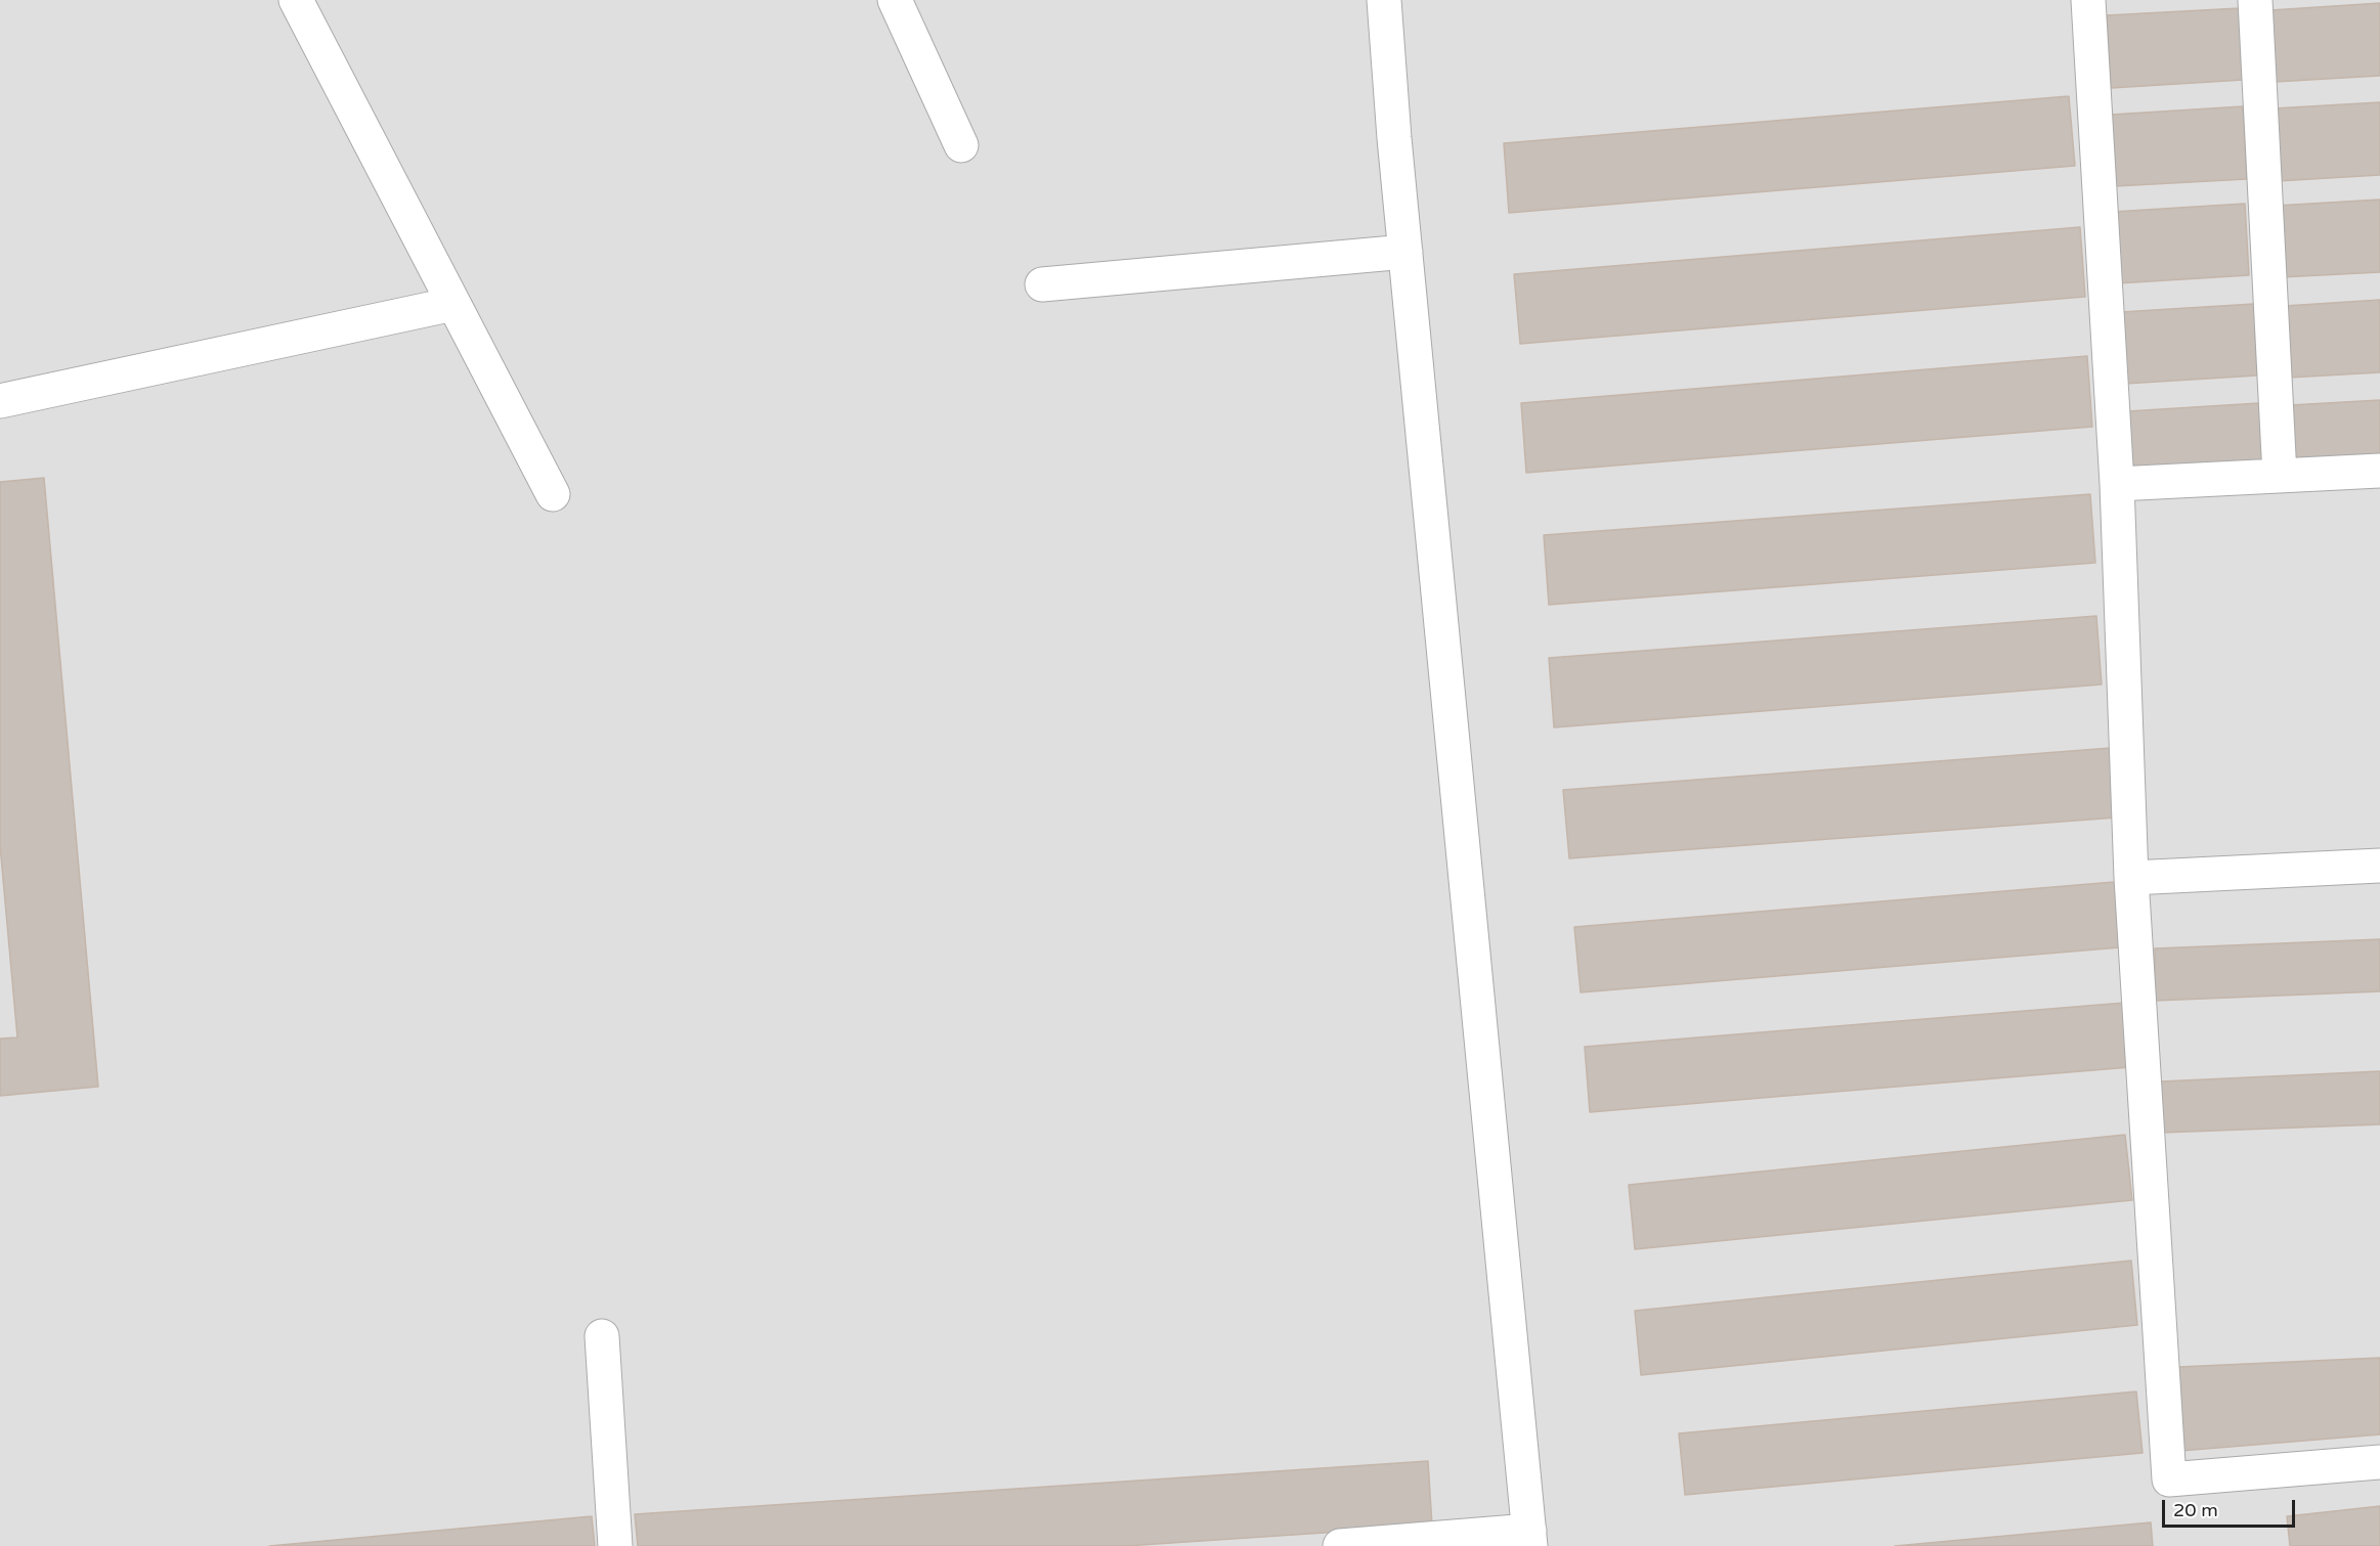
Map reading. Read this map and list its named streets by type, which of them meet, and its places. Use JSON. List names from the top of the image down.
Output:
{
  "scale_bar": "20 m"
}
